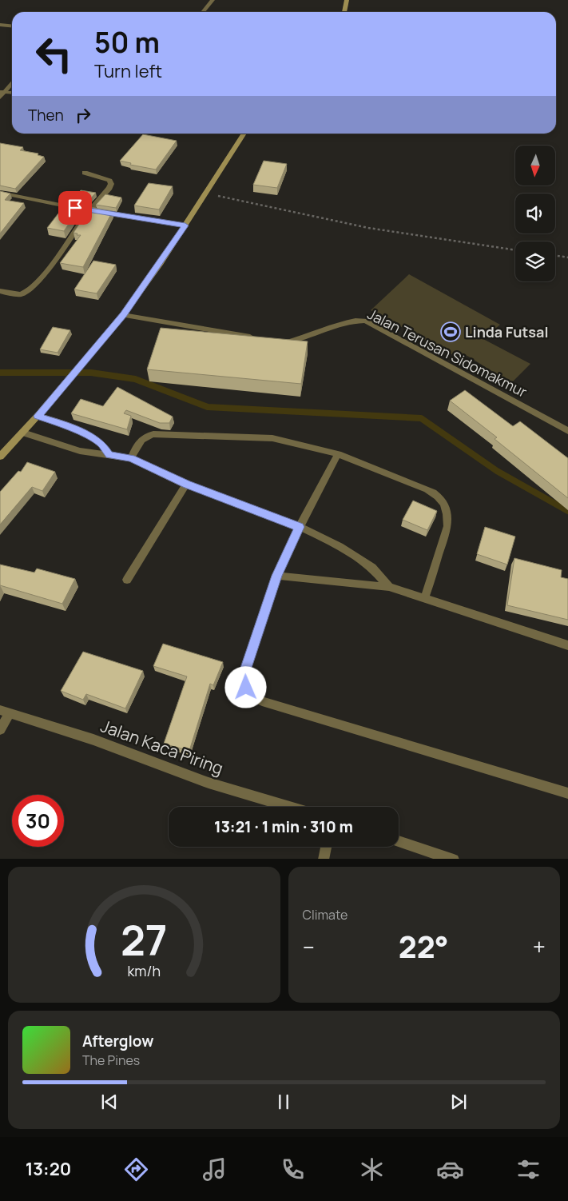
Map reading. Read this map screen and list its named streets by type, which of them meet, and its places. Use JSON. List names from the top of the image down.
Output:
{
  "streets": {
    "street": ["Jalan Terusan Sidomakmur", "Jalan Kaca Piring"]
  },
  "places": {
    "sports": ["Linda Futsal"]
  },
  "north": "bottom",
  "page": {
    "turn": ["50 m", "Turn left"],
    "then": "Then",
    "limit": "30",
    "trip": "13:21 · 1 min · 310 m",
    "tile": "Climate",
    "heat": ["−", "22°", "+"],
    "song": ["Afterglow", "The Pines"],
    "tabs": "13:20",
    "gauge": ["27", "km/h"]
  }
}
